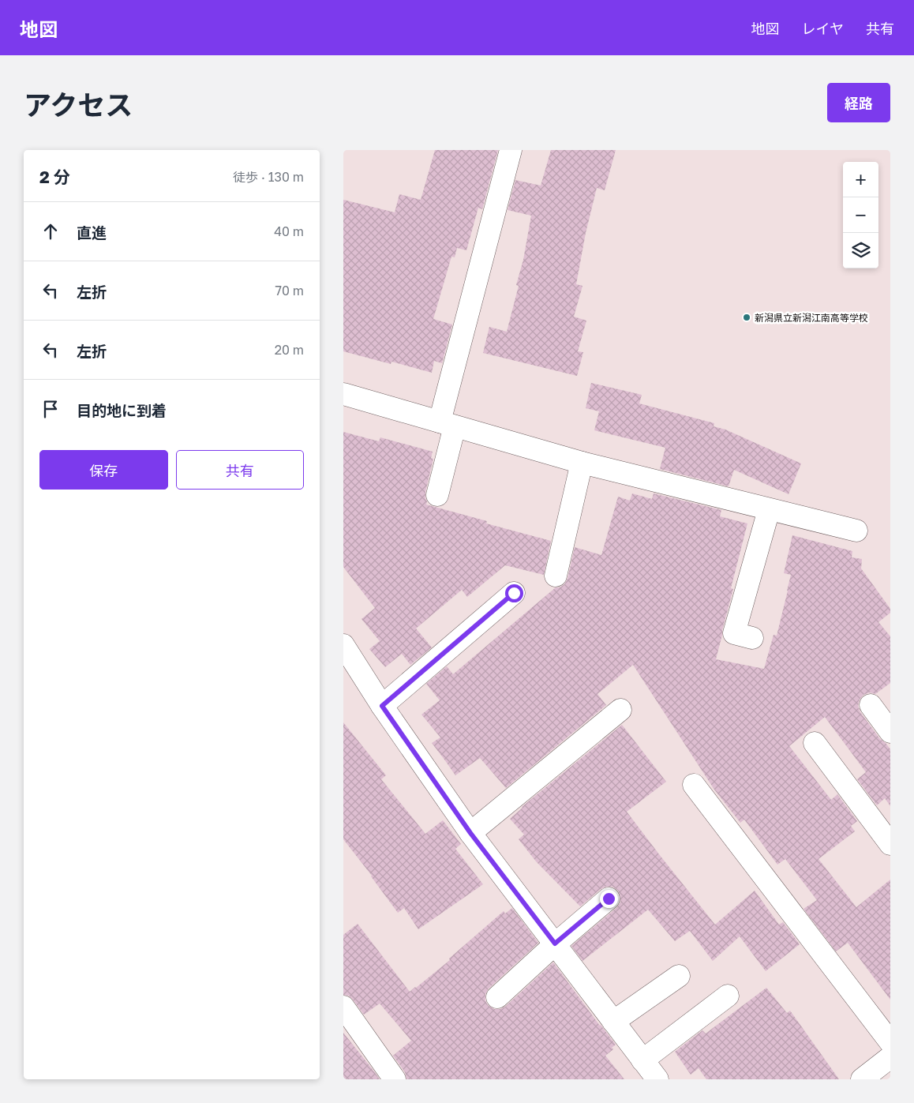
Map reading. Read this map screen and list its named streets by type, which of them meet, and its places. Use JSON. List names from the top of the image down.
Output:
{
  "places": ["新潟県立新潟江南高等学校"],
  "page": {
    "header": "地図",
    "nav": ["地図", "レイヤ", "共有"],
    "title": "アクセス",
    "buttons": [
      "経路",
      ["保存", "共有"]
    ],
    "heading": ["2 分", "徒歩 · 130 m"],
    "map_buttons": ["+", "−"],
    "list": [
      ["直進", "40 m"],
      ["左折", "70 m"],
      ["左折", "20 m"],
      "目的地に到着"
    ]
  }
}
